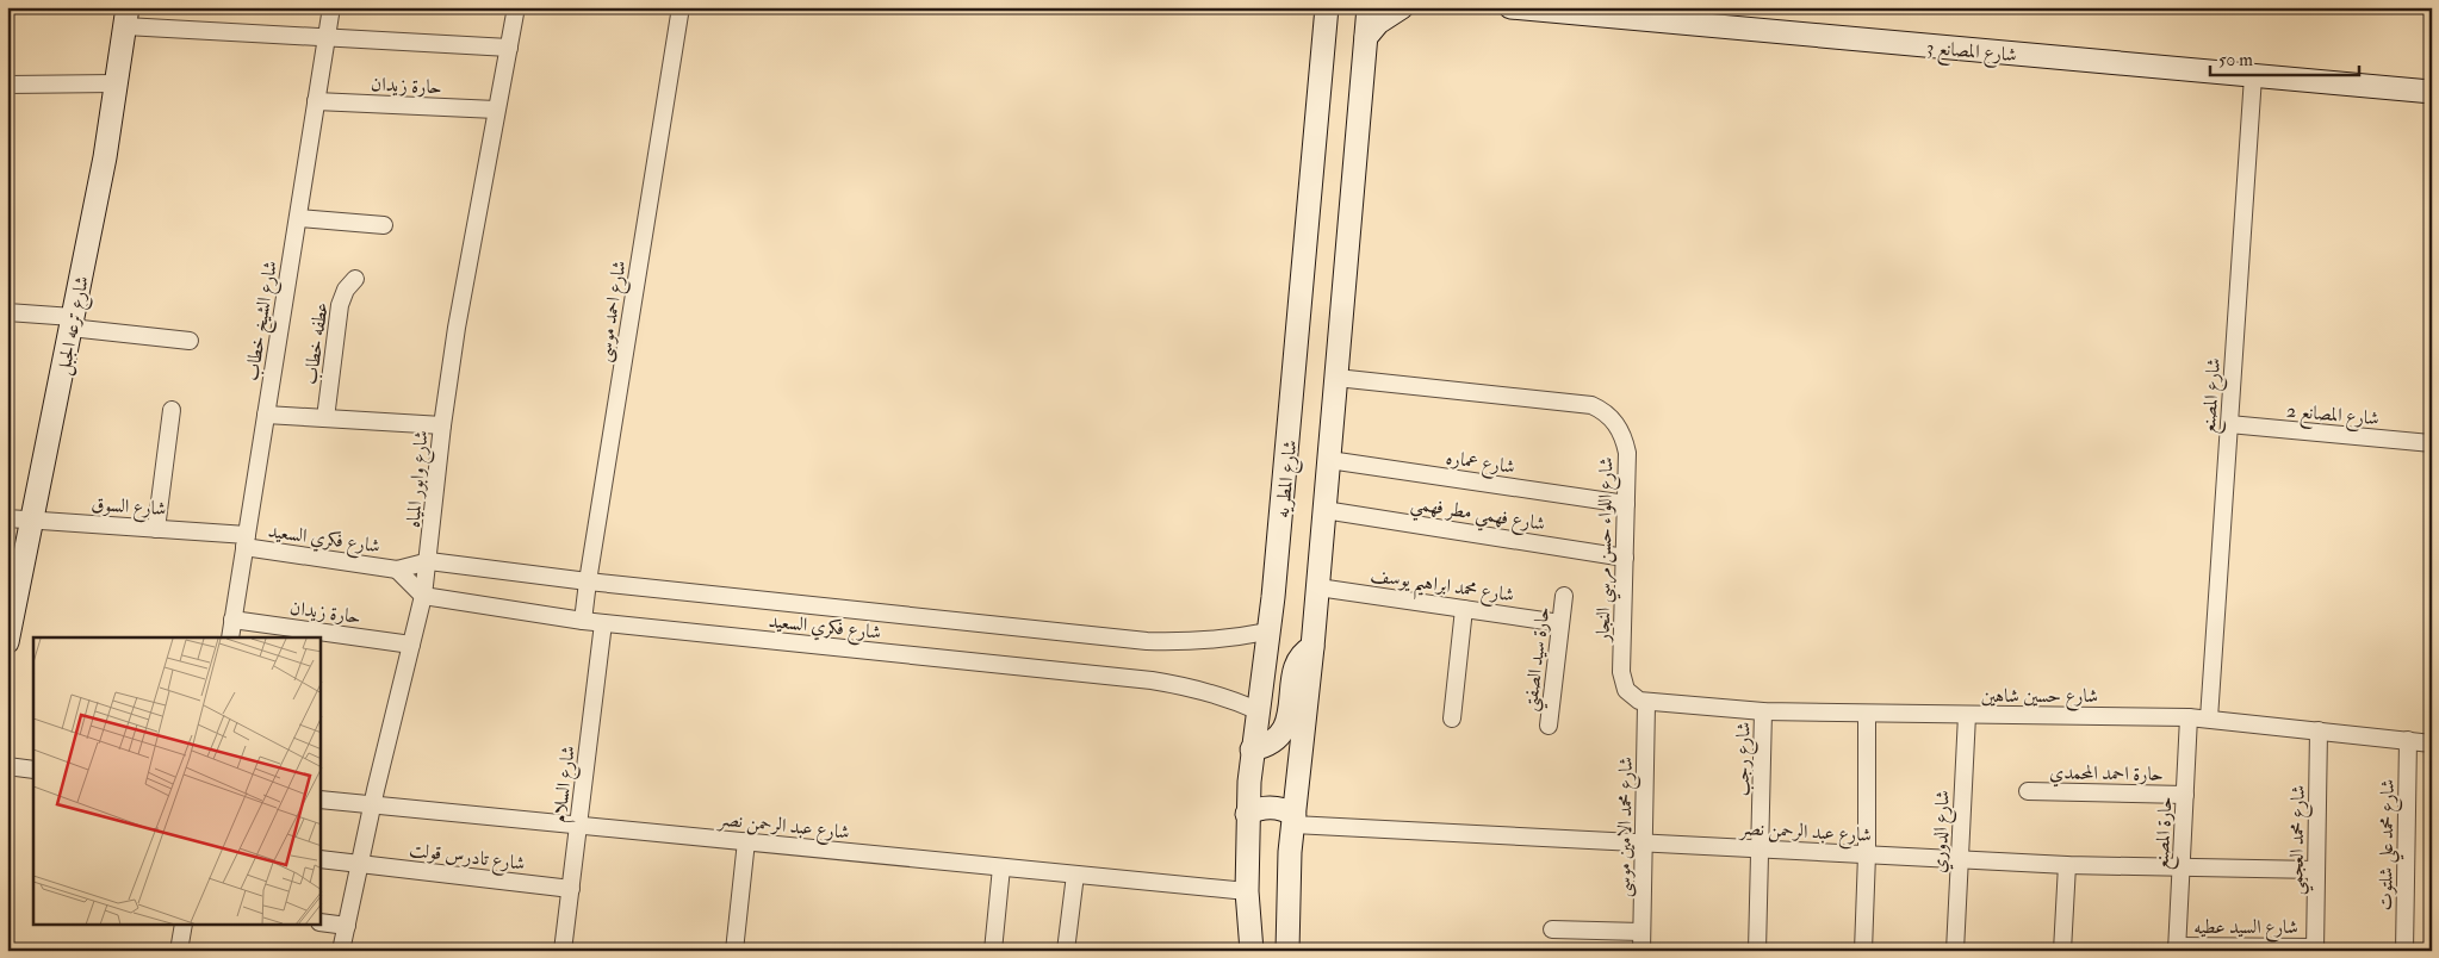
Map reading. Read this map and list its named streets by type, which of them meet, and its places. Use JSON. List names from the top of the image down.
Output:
{
  "streets": {
    "main road": ["شارع المصانع 3", "شارع ترعه الجبل", "شارع المطريه"],
    "street": [
      "حارة زيدان",
      "شارع احمد موسى",
      "شارع الشيخ خطاب",
      "عطفه خطاب",
      "شارع المصنع",
      "شارع المصانع 2",
      "شارع عماره",
      "شارع وابور المياه",
      "شارع السوق",
      "شارع فهمي مطر فهمي",
      "شارع فكري السعيد",
      "شارع اللواء حسن مرسي النجار",
      "شارع محمد ابراهيم يوسف",
      "حارة سيد الصفتي",
      "شارع حسين شاهين",
      "شارع رجب",
      "حارة احمد المحمدي",
      "شارع السلام",
      "شارع عبد الرحمن نصر",
      "شارع محمد الامين موسى",
      "شارع الدوري",
      "حارة المصنع",
      "شارع محمد العجمي",
      "شارع محمد علي شلتوت",
      "شارع تادرس قولت",
      "شارع السيد عطيه"
    ]
  },
  "crossings": [
    ["شارع المصانع 3", "شارع المصنع"],
    ["حارة زيدان", "شارع الشيخ خطاب"],
    ["حارة زيدان", "شارع وابور المياه"],
    ["شارع احمد موسى", "شارع فكري السعيد"],
    ["شارع الشيخ خطاب", "شارع السوق"],
    ["شارع الشيخ خطاب", "شارع فكري السعيد"],
    ["شارع ترعه الجبل", "شارع السوق"],
    ["شارع المصنع", "شارع المصانع 2"],
    ["شارع المصنع", "شارع حسين شاهين"],
    ["شارع عماره", "شارع اللواء حسن مرسي النجار"],
    ["شارع وابور المياه", "شارع فكري السعيد"],
    ["شارع وابور المياه", "شارع عبد الرحمن نصر"],
    ["شارع وابور المياه", "شارع تادرس قولت"],
    ["شارع المطريه", "شارع فكري السعيد"],
    ["شارع المطريه", "شارع عبد الرحمن نصر"],
    ["شارع السوق", "شارع فكري السعيد"],
    ["شارع فهمي مطر فهمي", "شارع اللواء حسن مرسي النجار"],
    ["شارع فكري السعيد", "شارع السلام"],
    ["شارع اللواء حسن مرسي النجار", "شارع حسين شاهين"],
    ["شارع اللواء حسن مرسي النجار", "شارع محمد الامين موسى"],
    ["شارع محمد ابراهيم يوسف", "حارة سيد الصفتي"],
    ["شارع حسين شاهين", "شارع رجب"],
    ["شارع حسين شاهين", "شارع محمد الامين موسى"],
    ["شارع حسين شاهين", "شارع الدوري"],
    ["شارع حسين شاهين", "حارة المصنع"],
    ["شارع حسين شاهين", "شارع محمد العجمي"],
    ["شارع حسين شاهين", "شارع محمد علي شلتوت"],
    ["شارع رجب", "شارع عبد الرحمن نصر"],
    ["حارة احمد المحمدي", "حارة المصنع"],
    ["شارع السلام", "شارع عبد الرحمن نصر"],
    ["شارع السلام", "شارع تادرس قولت"],
    ["شارع عبد الرحمن نصر", "شارع محمد الامين موسى"],
    ["شارع عبد الرحمن نصر", "شارع الدوري"],
    ["شارع عبد الرحمن نصر", "حارة المصنع"],
    ["شارع عبد الرحمن نصر", "شارع محمد العجمي"],
    ["حارة المصنع", "شارع السيد عطيه"],
    ["شارع محمد العجمي", "شارع السيد عطيه"]
  ],
  "scale_bar": "50 m"
}
